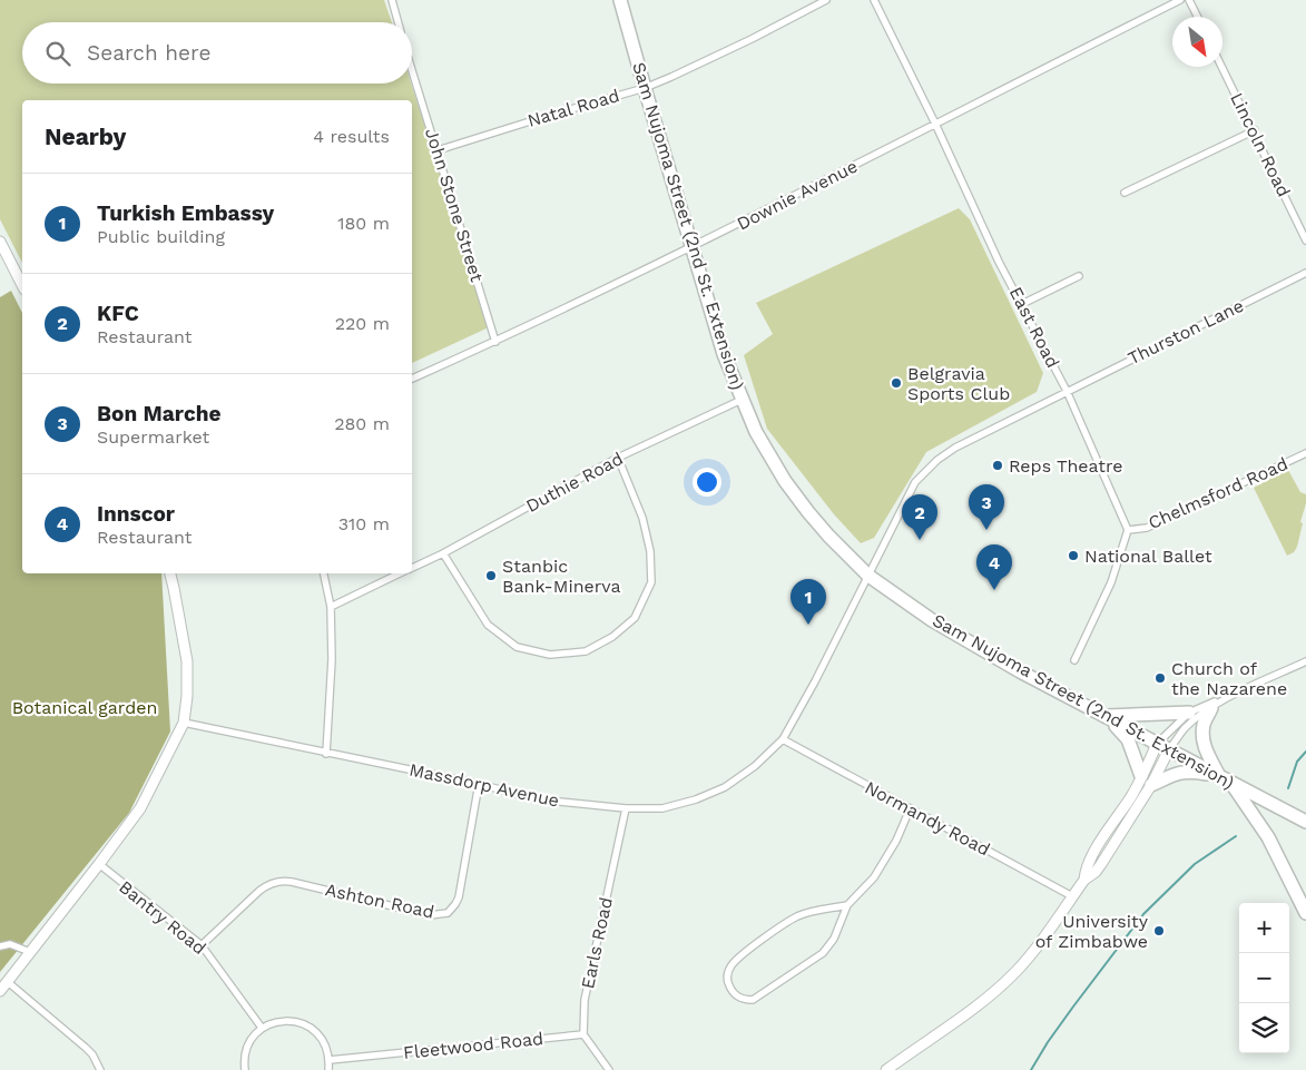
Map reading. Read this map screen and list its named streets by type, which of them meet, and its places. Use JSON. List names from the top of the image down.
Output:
{
  "streets": {
    "highway": ["Sam Nujoma Street (2nd St. Extension)"],
    "street": [
      "Natal Road",
      "Lincoln Road",
      "Downie Avenue",
      "John Stone Street",
      "East Road",
      "Thurston Lane",
      "Duthie Road",
      "Chelmsford Road",
      "Massdorp Avenue",
      "Normandy Road",
      "Ashton Road",
      "Bantry Road",
      "Earls Road",
      "Fleetwood Road"
    ]
  },
  "crossings": [
    ["Natal Road", "John Stone Street"],
    ["Natal Road", "Sam Nujoma Street (2nd St. Extension)"],
    ["Downie Avenue", "John Stone Street"],
    ["Downie Avenue", "Sam Nujoma Street (2nd St. Extension)"],
    ["Downie Avenue", "East Road"],
    ["Sam Nujoma Street (2nd St. Extension)", "Thurston Lane"],
    ["Sam Nujoma Street (2nd St. Extension)", "Duthie Road"],
    ["Sam Nujoma Street (2nd St. Extension)", "Massdorp Avenue"],
    ["East Road", "Thurston Lane"],
    ["East Road", "Chelmsford Road"],
    ["Thurston Lane", "Massdorp Avenue"],
    ["Massdorp Avenue", "Normandy Road"],
    ["Massdorp Avenue", "Ashton Road"],
    ["Massdorp Avenue", "Earls Road"],
    ["Ashton Road", "Bantry Road"],
    ["Earls Road", "Fleetwood Road"]
  ],
  "parks": ["Botanical garden"],
  "places": [
    "Belgravia Sports Club",
    "Reps Theatre",
    "National Ballet",
    "Stanbic Bank-Minerva",
    "Church of the Nazarene",
    "University of Zimbabwe"
  ],
  "north": "bottom right",
  "page": {
    "search": "Search here",
    "heading": ["Nearby", "4 results"],
    "list": [
      {
        "mark": "1",
        "name": "Turkish Embassy",
        "note": "Public building",
        "value": "180 m"
      },
      {
        "mark": "2",
        "name": "KFC",
        "note": "Restaurant",
        "value": "220 m"
      },
      {
        "mark": "3",
        "name": "Bon Marche",
        "note": "Supermarket",
        "value": "280 m"
      },
      {
        "mark": "4",
        "name": "Innscor",
        "note": "Restaurant",
        "value": "310 m"
      }
    ],
    "pins": [
      "3",
      "2",
      "4",
      "1"
    ],
    "map_buttons": ["+", "−"]
  }
}
